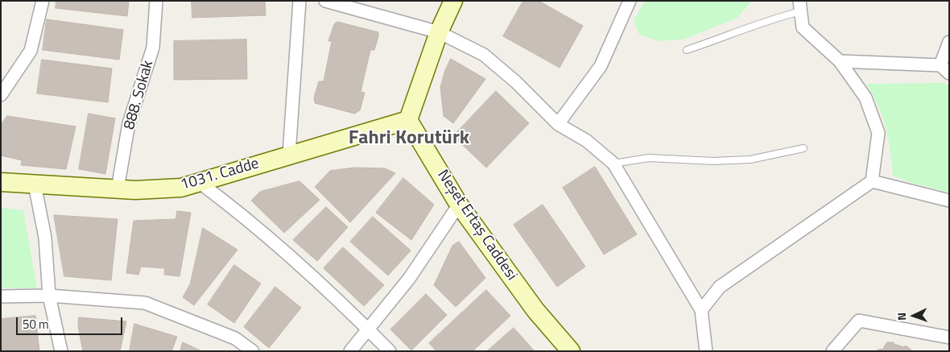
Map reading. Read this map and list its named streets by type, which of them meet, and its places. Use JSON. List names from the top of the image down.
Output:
{
  "streets": {
    "street": ["888. Sokak", "1031. Cadde", "Neşet Ertaş Caddesi"]
  },
  "crossings": [
    ["888. Sokak", "1031. Cadde"],
    ["1031. Cadde", "Neşet Ertaş Caddesi"]
  ],
  "districts": ["Fahri Korutürk"],
  "scale_bar": "50 m",
  "north": "left"
}
